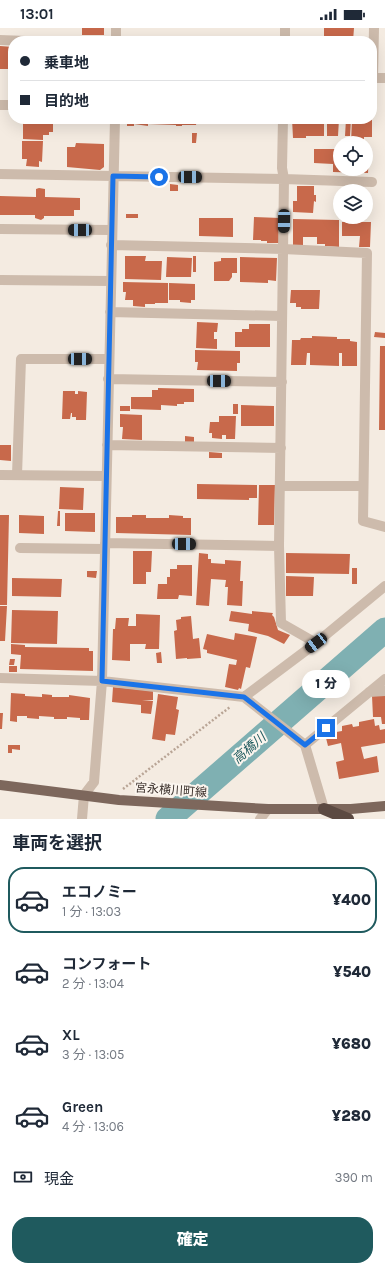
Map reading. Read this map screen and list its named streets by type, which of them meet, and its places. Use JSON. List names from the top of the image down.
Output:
{
  "streets": {
    "main road": ["宮永横川町線"]
  },
  "water": ["高橋川"],
  "page": {
    "status": "13:01",
    "banner": ["乗車地", "目的地"],
    "bubble": "1 分",
    "heading": "車両を選択",
    "list": [
      {
        "name": "エコノミー",
        "note": "1 分 · 13:03",
        "value": "¥400"
      },
      {
        "name": "コンフォート",
        "note": "2 分 · 13:04",
        "value": "¥540"
      },
      {
        "name": "XL",
        "note": "3 分 · 13:05",
        "value": "¥680"
      },
      {
        "name": "Green",
        "note": "4 分 · 13:06",
        "value": "¥280"
      }
    ],
    "pay": ["現金", "390 m"],
    "buttons": "確定"
  }
}
